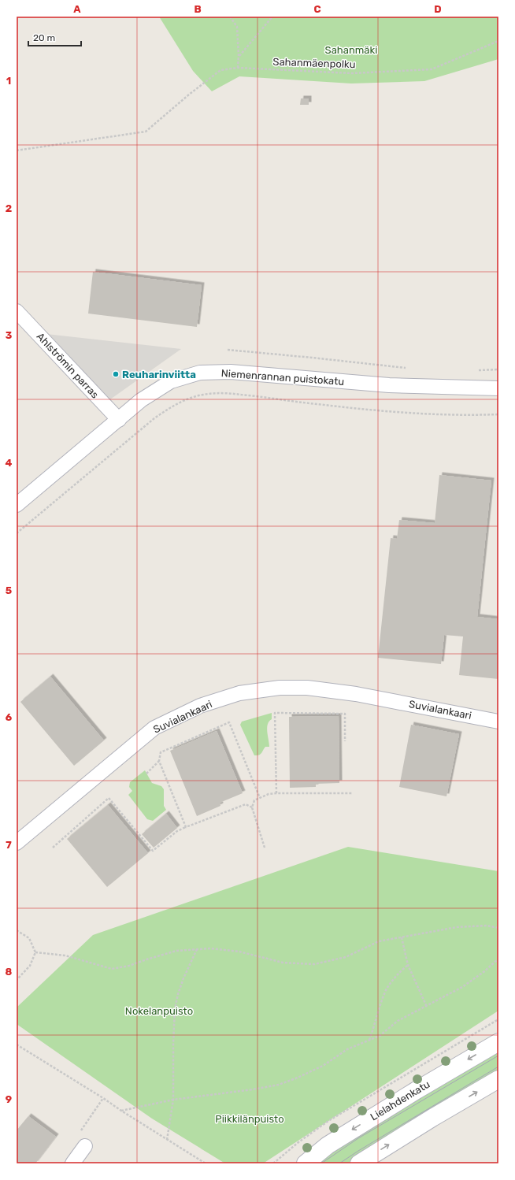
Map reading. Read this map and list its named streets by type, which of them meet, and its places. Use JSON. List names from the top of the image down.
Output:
{
  "streets": {
    "main road": ["Lielahdenkatu"],
    "street": ["Ahlströmin parras", "Niemenrannan puistokatu", "Suvialankaari"],
    "path": ["Sahanmäenpolku"]
  },
  "crossings": [
    ["Ahlströmin parras", "Niemenrannan puistokatu"]
  ],
  "parks": ["Sahanmäki", "Nokelanpuisto", "Piikkilänpuisto"],
  "places": ["Reuharinviitta"],
  "scale_bar": "20 m",
  "grid": {
    "columns": [
      "A",
      "B",
      "C",
      "D"
    ],
    "rows": [
      "1",
      "2",
      "3",
      "4",
      "5",
      "6",
      "7",
      "8",
      "9"
    ]
  }
}
